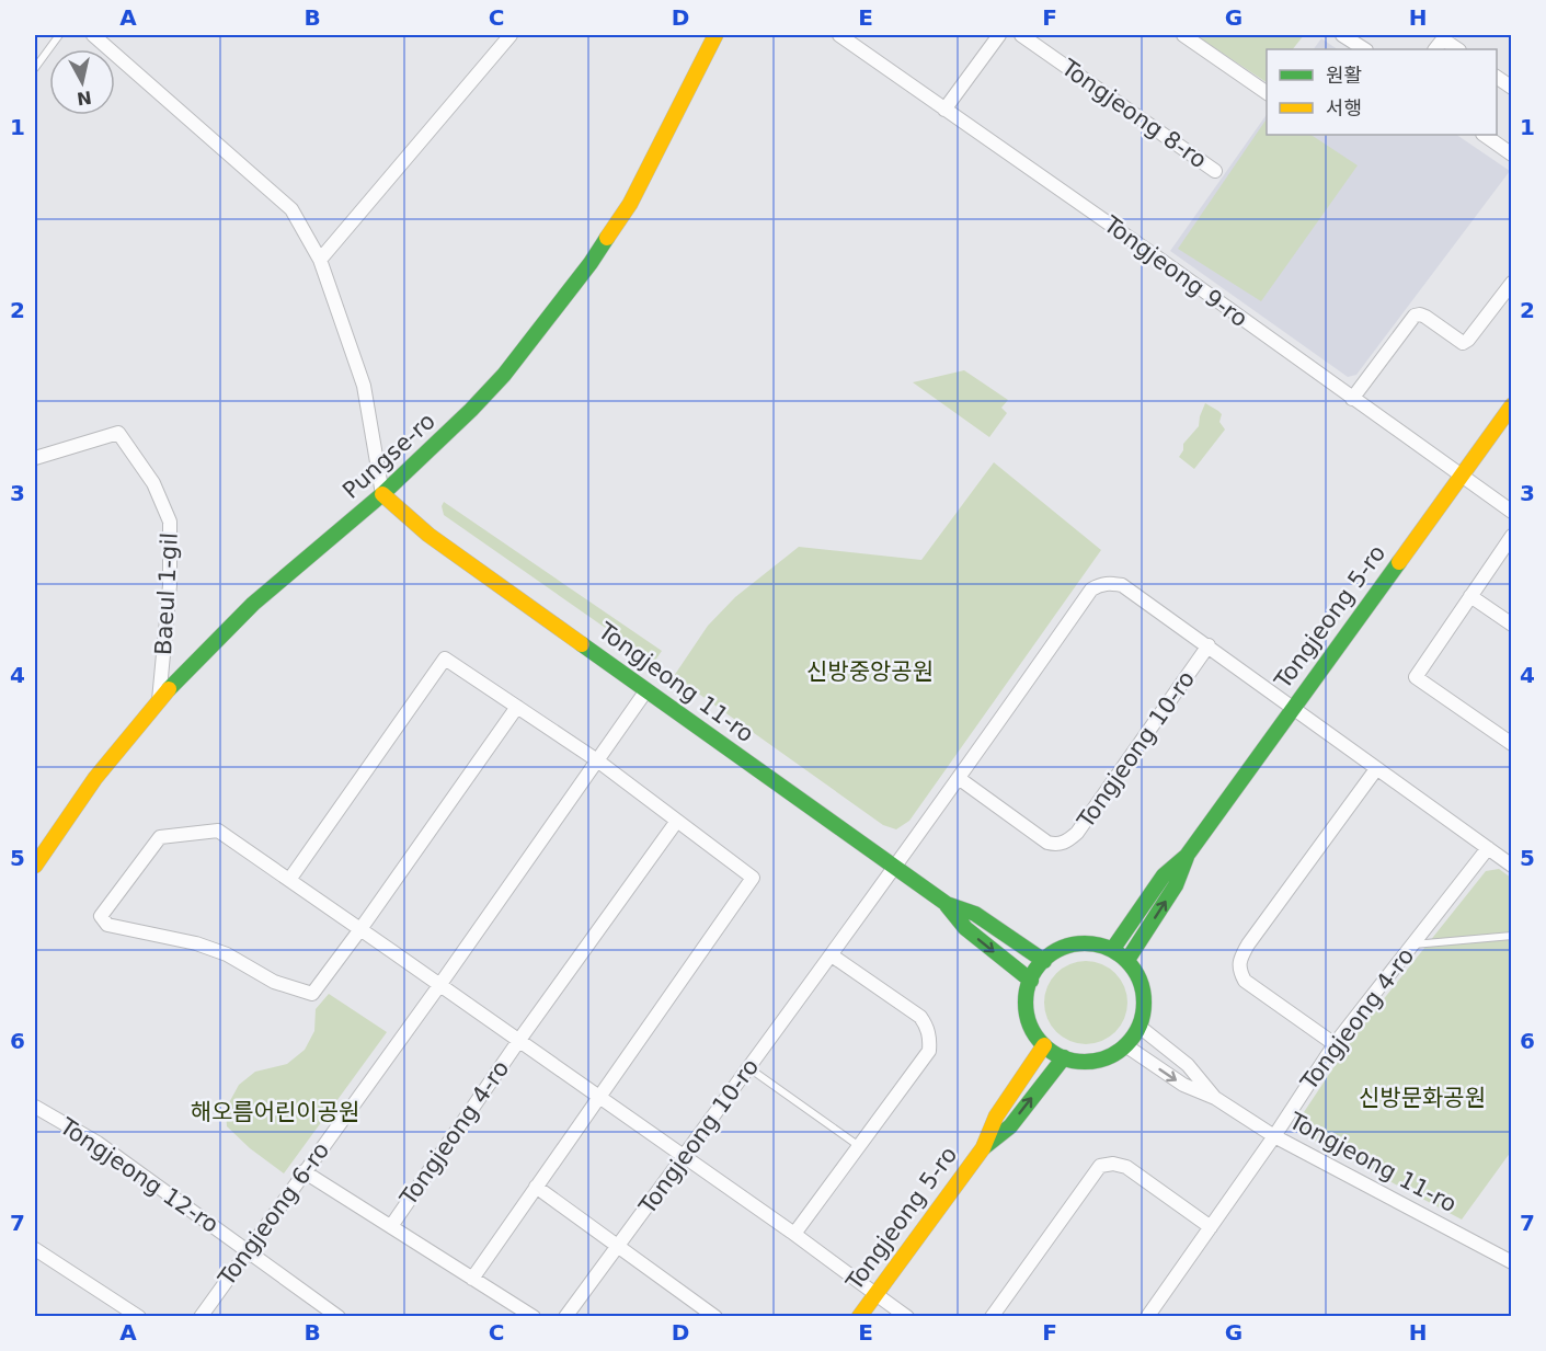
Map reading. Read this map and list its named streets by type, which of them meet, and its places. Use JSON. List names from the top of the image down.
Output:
{
  "streets": {
    "street": [
      "Tongjeong 8-ro",
      "Tongjeong 9-ro",
      "Pungse-ro",
      "Baeul 1-gil",
      "Tongjeong 5-ro",
      "Tongjeong 11-ro",
      "Tongjeong 10-ro",
      "Tongjeong 4-ro",
      "Tongjeong 12-ro",
      "Tongjeong 6-ro"
    ]
  },
  "crossings": [
    ["Tongjeong 9-ro", "Tongjeong 5-ro"],
    ["Pungse-ro", "Baeul 1-gil"],
    ["Pungse-ro", "Tongjeong 11-ro"],
    ["Tongjeong 5-ro", "Tongjeong 10-ro"],
    ["Tongjeong 5-ro", "Tongjeong 4-ro"],
    ["Tongjeong 11-ro", "Tongjeong 10-ro"],
    ["Tongjeong 11-ro", "Tongjeong 4-ro"],
    ["Tongjeong 11-ro", "Tongjeong 6-ro"],
    ["Tongjeong 10-ro", "Tongjeong 4-ro"],
    ["Tongjeong 4-ro", "Tongjeong 6-ro"],
    ["Tongjeong 12-ro", "Tongjeong 6-ro"]
  ],
  "parks": ["신방중앙공원", "신방문화공원", "해오름어린이공원"],
  "legend": ["원활", "서행"],
  "north": "bottom",
  "grid": {
    "columns": [
      "A",
      "B",
      "C",
      "D",
      "E",
      "F",
      "G",
      "H"
    ],
    "rows": [
      "1",
      "2",
      "3",
      "4",
      "5",
      "6",
      "7"
    ]
  }
}
